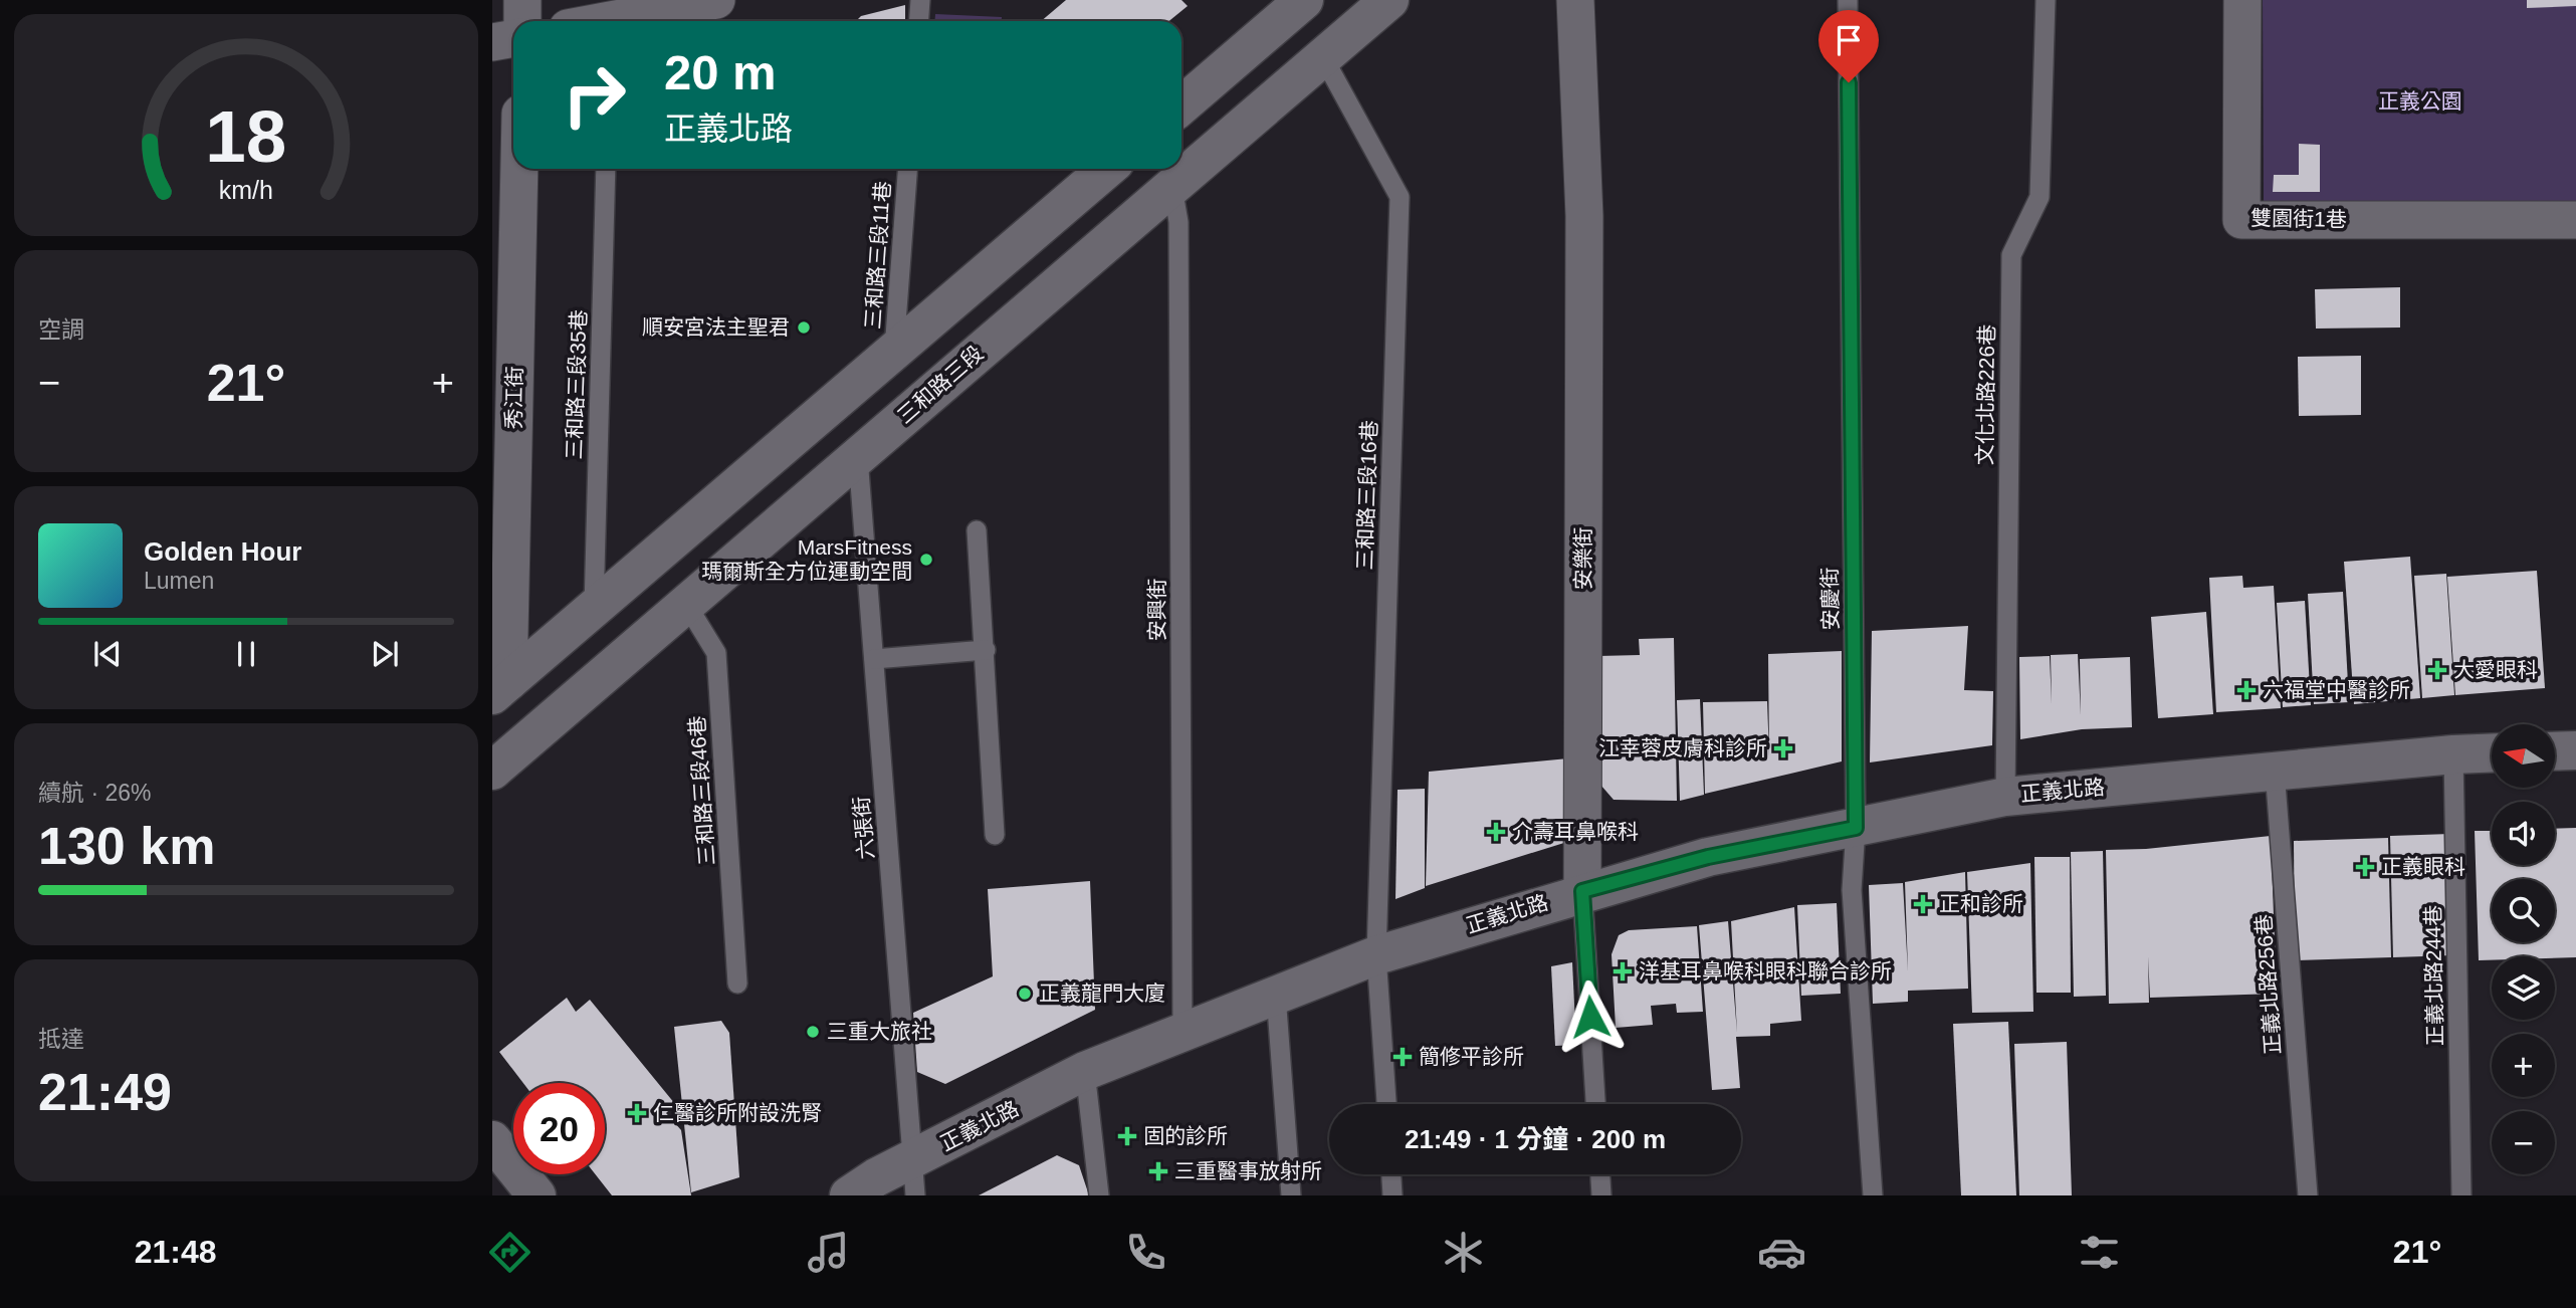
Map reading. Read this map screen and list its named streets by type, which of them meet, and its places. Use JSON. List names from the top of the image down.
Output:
{
  "streets": {
    "main road": ["三和路三段", "正義北路"],
    "street": ["雙園街1巷", "秀江街", "安樂街"],
    "lane": [
      "三和路三段11巷",
      "三和路三段35巷",
      "文化北路226巷",
      "三和路三段16巷",
      "安慶街",
      "安興街",
      "三和路三段46巷",
      "六張街",
      "正義北路244巷",
      "正義北路256巷"
    ]
  },
  "crossings": [
    ["三和路三段", "三和路三段16巷"],
    ["三和路三段", "安興街"],
    ["三和路三段", "三和路三段46巷"],
    ["三和路三段", "六張街"],
    ["文化北路226巷", "正義北路"],
    ["三和路三段16巷", "正義北路"],
    ["安樂街", "正義北路"],
    ["安慶街", "正義北路"],
    ["安興街", "正義北路"],
    ["正義北路", "六張街"],
    ["正義北路", "正義北路244巷"],
    ["正義北路", "正義北路256巷"]
  ],
  "parks": ["正義公園"],
  "places": {
    "other": [
      "順安宮法主聖君",
      "MarsFitness 瑪爾斯全方位運動空間",
      "正義龍門大廈",
      "三重大旅社"
    ],
    "health": [
      "大愛眼科",
      "六福堂中醫診所",
      "江幸蓉皮膚科診所",
      "介壽耳鼻喉科",
      "正義眼科",
      "正和診所",
      "洋基耳鼻喉科眼科聯合診所",
      "簡修平診所",
      "仁醫診所附設洗腎",
      "固的診所",
      "三重醫事放射所"
    ]
  },
  "north": "left",
  "page": {
    "turn": ["20 m", "正義北路"],
    "tile": [
      "空調",
      ["續航 · 26%", "130 km"],
      ["抵達", "21:49"]
    ],
    "heat": ["−", "21°", "+"],
    "song": ["Golden Hour", "Lumen"],
    "map_buttons": ["+", "−"],
    "limit": "20",
    "trip": "21:49 · 1 分鐘 · 200 m",
    "tabs": ["21:48", "21°"],
    "gauge": ["18", "km/h"]
  }
}
